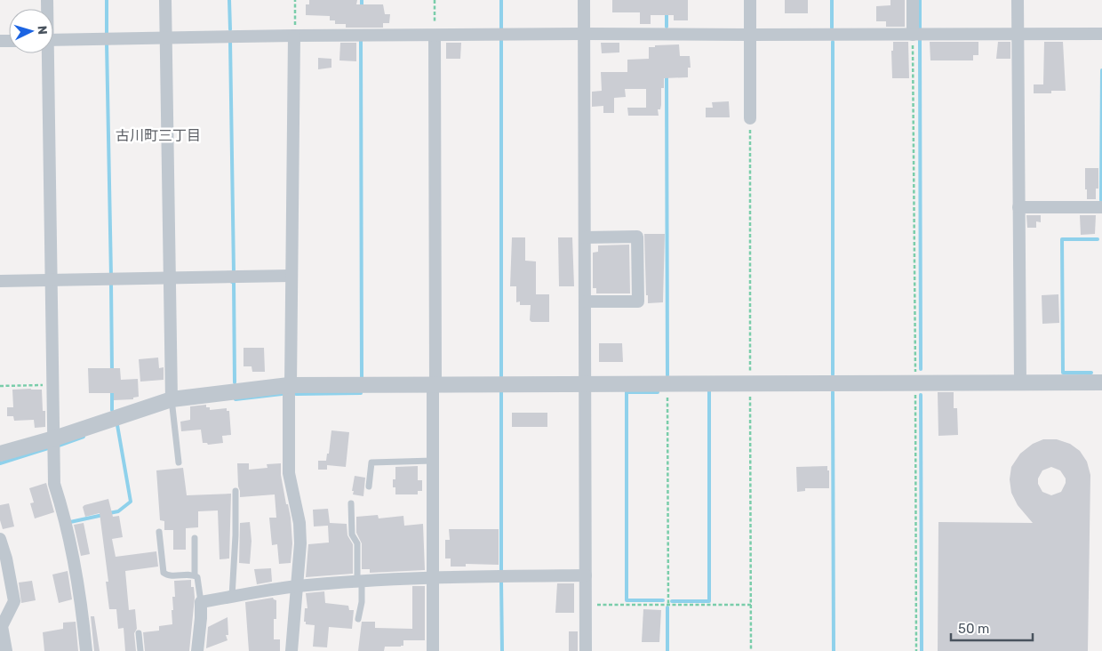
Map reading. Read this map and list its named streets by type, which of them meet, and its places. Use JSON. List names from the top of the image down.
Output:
{
  "districts": ["古川町三丁目"],
  "scale_bar": "50 m",
  "north": "right"
}
